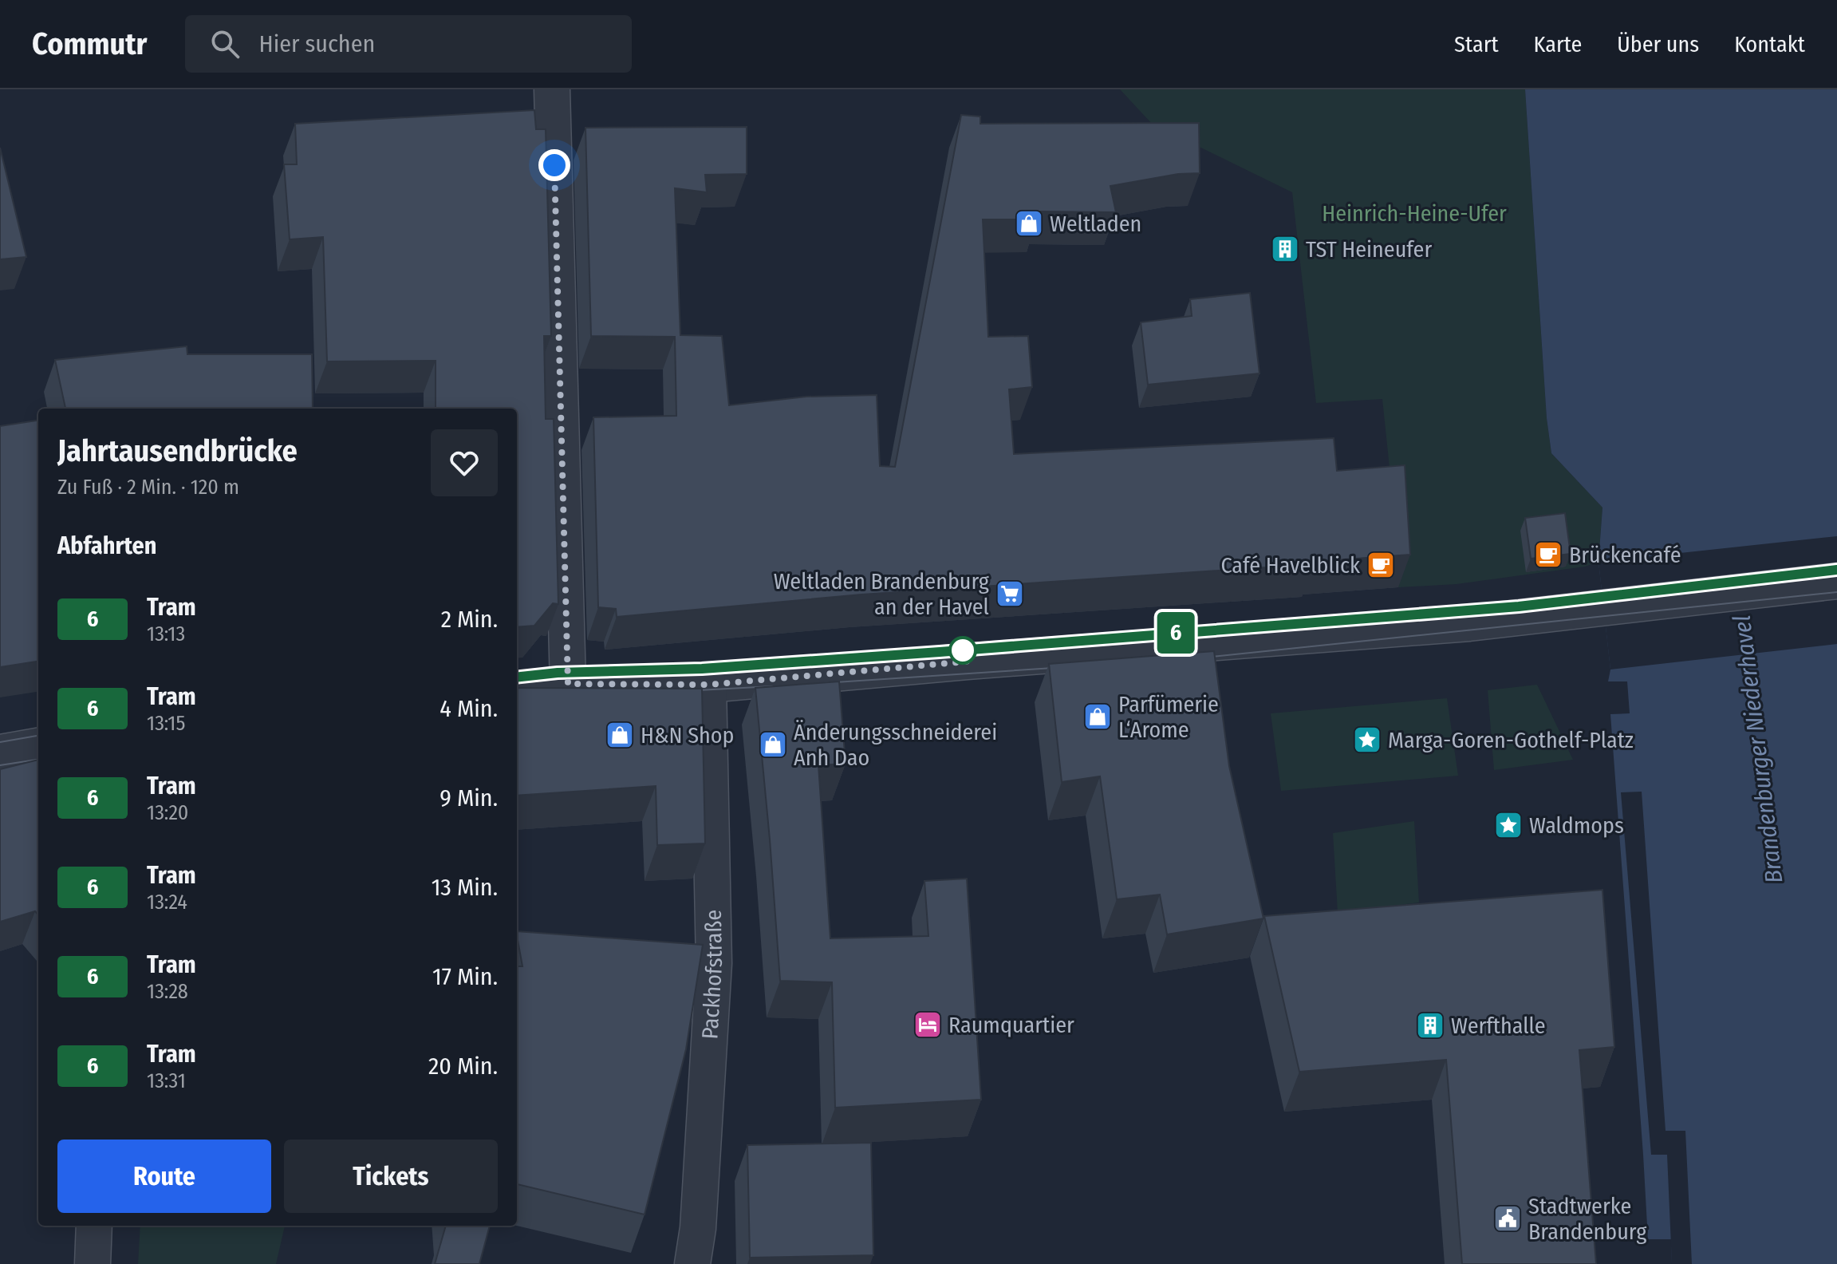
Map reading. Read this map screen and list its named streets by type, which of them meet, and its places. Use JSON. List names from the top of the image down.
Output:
{
  "streets": {
    "street": ["Packhofstraße"]
  },
  "water": ["Brandenburger Niederhavel"],
  "parks": ["Heinrich-Heine-Ufer"],
  "places": {
    "shop": [
      "Weltladen",
      "Parfümerie L‘Arome",
      "H&N Shop",
      "Änderungsschneiderei Anh Dao"
    ],
    "building": ["TST Heineufer", "Werfthalle"],
    "cafe": ["Brückencafé", "Café Havelblick"],
    "supermarket": ["Weltladen Brandenburg an der Havel"],
    "place": ["Marga-Goren-Gothelf-Platz", "Waldmops"],
    "hotel": ["Raumquartier"],
    "public building": ["Stadtwerke Brandenburg"]
  },
  "lines": ["tram line 6"],
  "page": {
    "header": "Commutr",
    "search": "Hier suchen",
    "nav": [
      "Start",
      "Karte",
      "Über uns",
      "Kontakt"
    ],
    "on_map": "6",
    "heading": [
      ["Jahrtausendbrücke", "Zu Fuß · 2 Min. · 120 m"],
      "Abfahrten"
    ],
    "list": [
      {
        "mark": "6",
        "name": "Tram",
        "note": "13:13",
        "value": "2 Min."
      },
      {
        "mark": "6",
        "name": "Tram",
        "note": "13:15",
        "value": "4 Min."
      },
      {
        "mark": "6",
        "name": "Tram",
        "note": "13:20",
        "value": "9 Min."
      },
      {
        "mark": "6",
        "name": "Tram",
        "note": "13:24",
        "value": "13 Min."
      },
      {
        "mark": "6",
        "name": "Tram",
        "note": "13:28",
        "value": "17 Min."
      },
      {
        "mark": "6",
        "name": "Tram",
        "note": "13:31",
        "value": "20 Min."
      }
    ],
    "buttons": ["Route", "Tickets"]
  }
}
